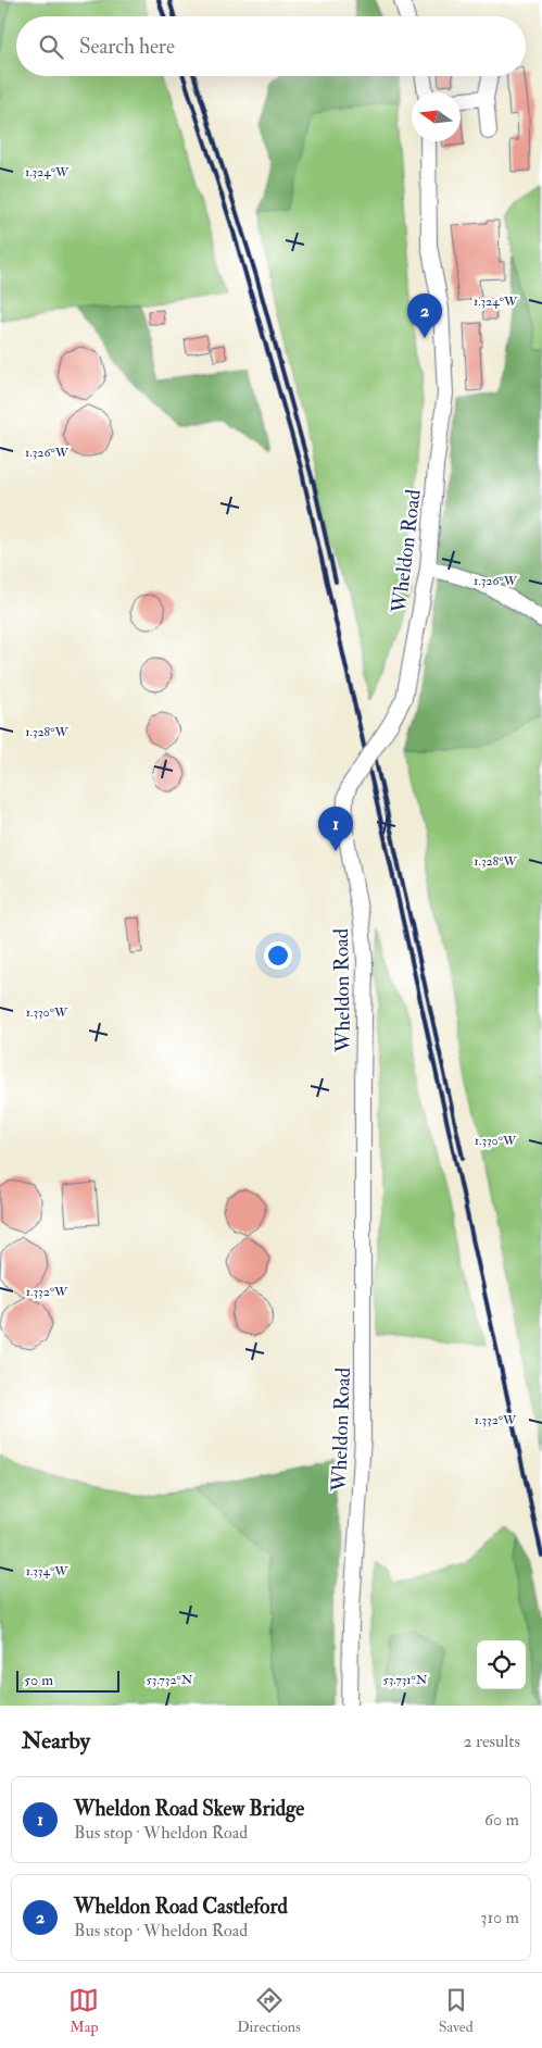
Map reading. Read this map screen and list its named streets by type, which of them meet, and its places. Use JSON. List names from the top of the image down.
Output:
{
  "streets": {
    "street": ["Wheldon Road"]
  },
  "scale_bar": "50 m",
  "north": "left",
  "page": {
    "search": "Search here",
    "pins": ["2", "1"],
    "scale": "50 m",
    "heading": ["Nearby", "2 results"],
    "list": [
      {
        "mark": "1",
        "name": "Wheldon Road Skew Bridge",
        "note": "Bus stop · Wheldon Road",
        "value": "60 m"
      },
      {
        "mark": "2",
        "name": "Wheldon Road Castleford",
        "note": "Bus stop · Wheldon Road",
        "value": "310 m"
      }
    ],
    "nav": ["Map", "Directions", "Saved"]
  },
  "coordinates": [
    "1.324°W",
    "1.326°W",
    "1.328°W",
    "1.330°W",
    "1.332°W",
    "1.334°W",
    "53.732°N",
    "53.731°N"
  ]
}
